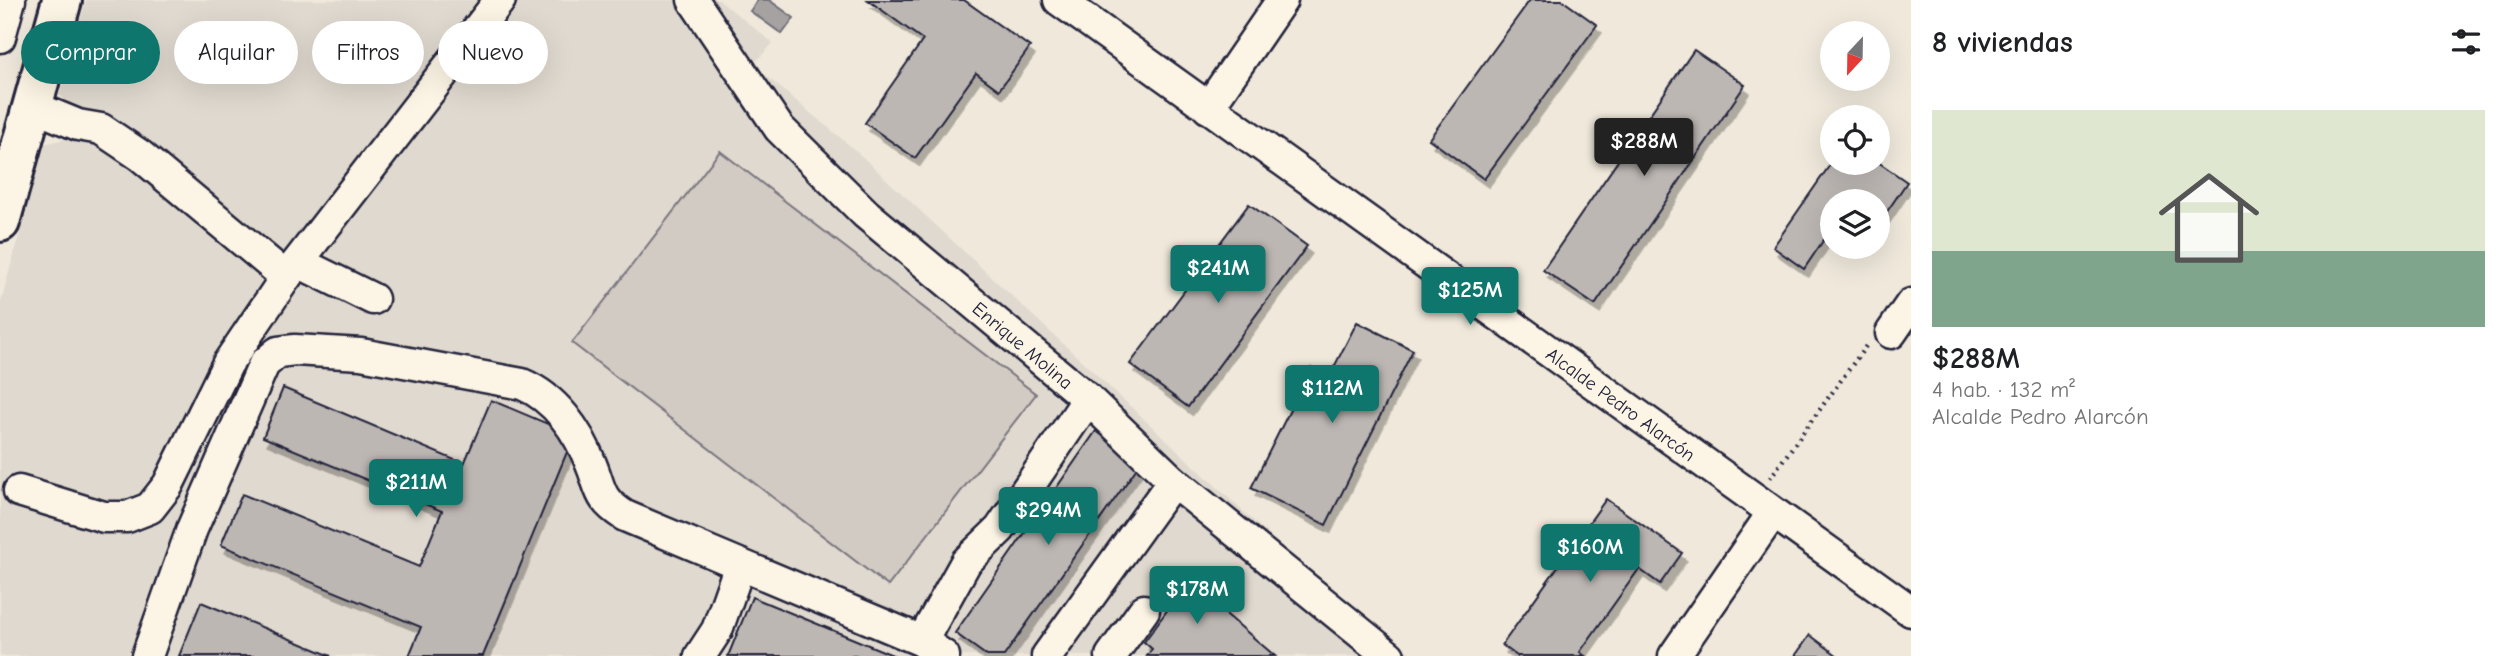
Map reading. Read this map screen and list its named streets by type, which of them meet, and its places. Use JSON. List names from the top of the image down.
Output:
{
  "streets": {
    "street": ["Enrique Molina", "Alcalde Pedro Alarcón"]
  },
  "north": "bottom",
  "page": {
    "heading": "8 viviendas",
    "chip": [
      "Comprar",
      "Alquilar",
      "Filtros",
      "Nuevo"
    ],
    "list": [
      {
        "name": "$288M",
        "note": "4 hab. · 132 m² · Alcalde Pedro Alarcón"
      }
    ],
    "price": [
      "$288M",
      "$241M",
      "$125M",
      "$112M",
      "$211M",
      "$294M",
      "$160M",
      "$178M"
    ]
  }
}
